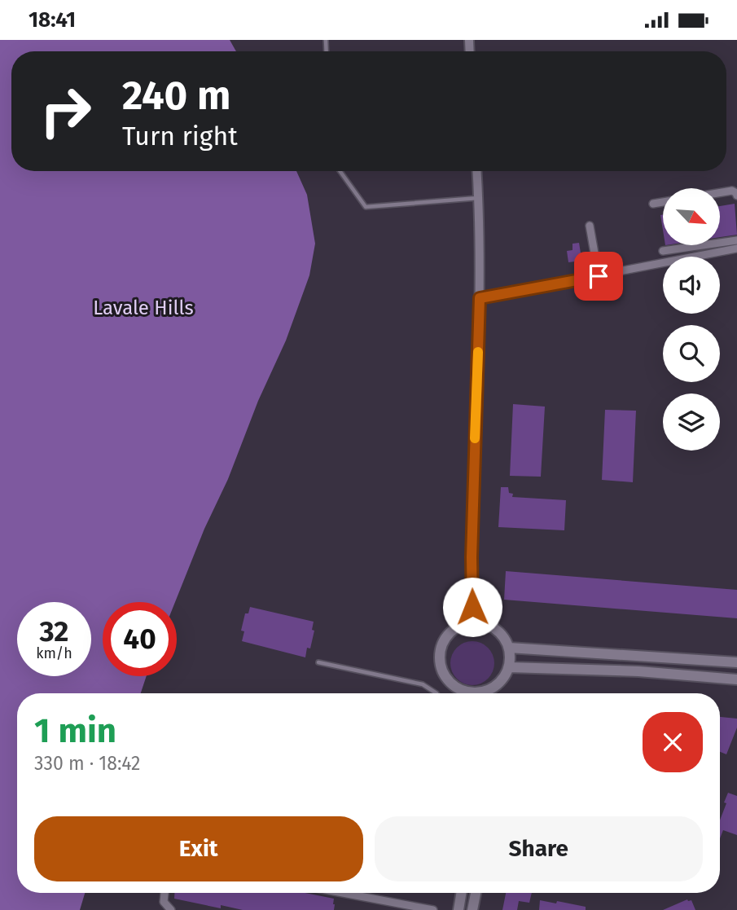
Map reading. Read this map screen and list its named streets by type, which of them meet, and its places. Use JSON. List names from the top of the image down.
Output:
{
  "parks": ["Lavale Hills"],
  "north": "bottom right",
  "page": {
    "status": "18:41",
    "turn": ["240 m", "Turn right"],
    "speed": "32 km/h",
    "limit": "40",
    "heading": ["1 min", "330 m · 18:42"],
    "buttons": ["Exit", "Share"]
  }
}
